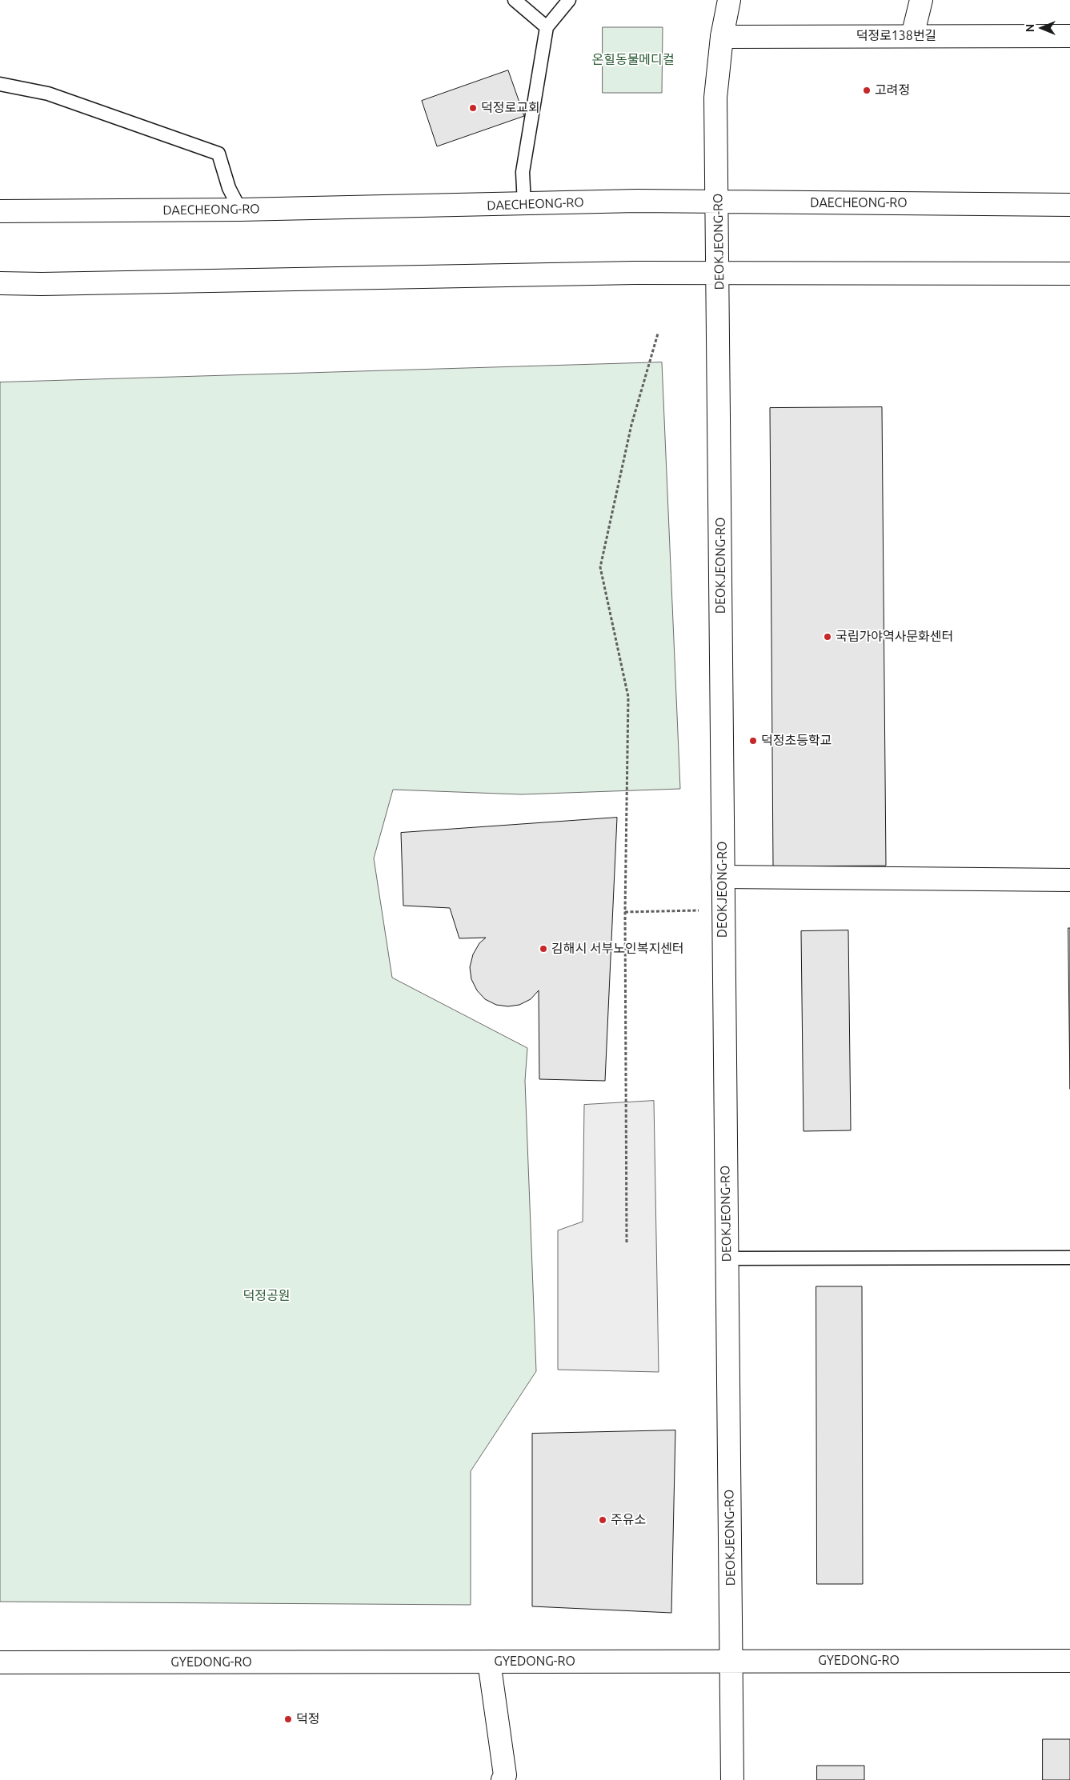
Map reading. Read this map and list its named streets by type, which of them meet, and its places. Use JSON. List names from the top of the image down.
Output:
{
  "streets": {
    "street": [
      "덕정로138번길",
      "DAECHEONG-RO",
      "DEOKJEONG-RO",
      "GYEDONG-RO"
    ]
  },
  "crossings": [
    ["덕정로138번길", "DEOKJEONG-RO"],
    ["DAECHEONG-RO", "DEOKJEONG-RO"],
    ["DEOKJEONG-RO", "GYEDONG-RO"]
  ],
  "parks": ["온힐동물메디컬", "덕정공원"],
  "places": [
    "고려정",
    "덕정로교회",
    "국립가야역사문화센터",
    "덕정초등학교",
    "김해시 서부노인복지센터",
    "주유소",
    "덕정"
  ],
  "north": "left"
}
